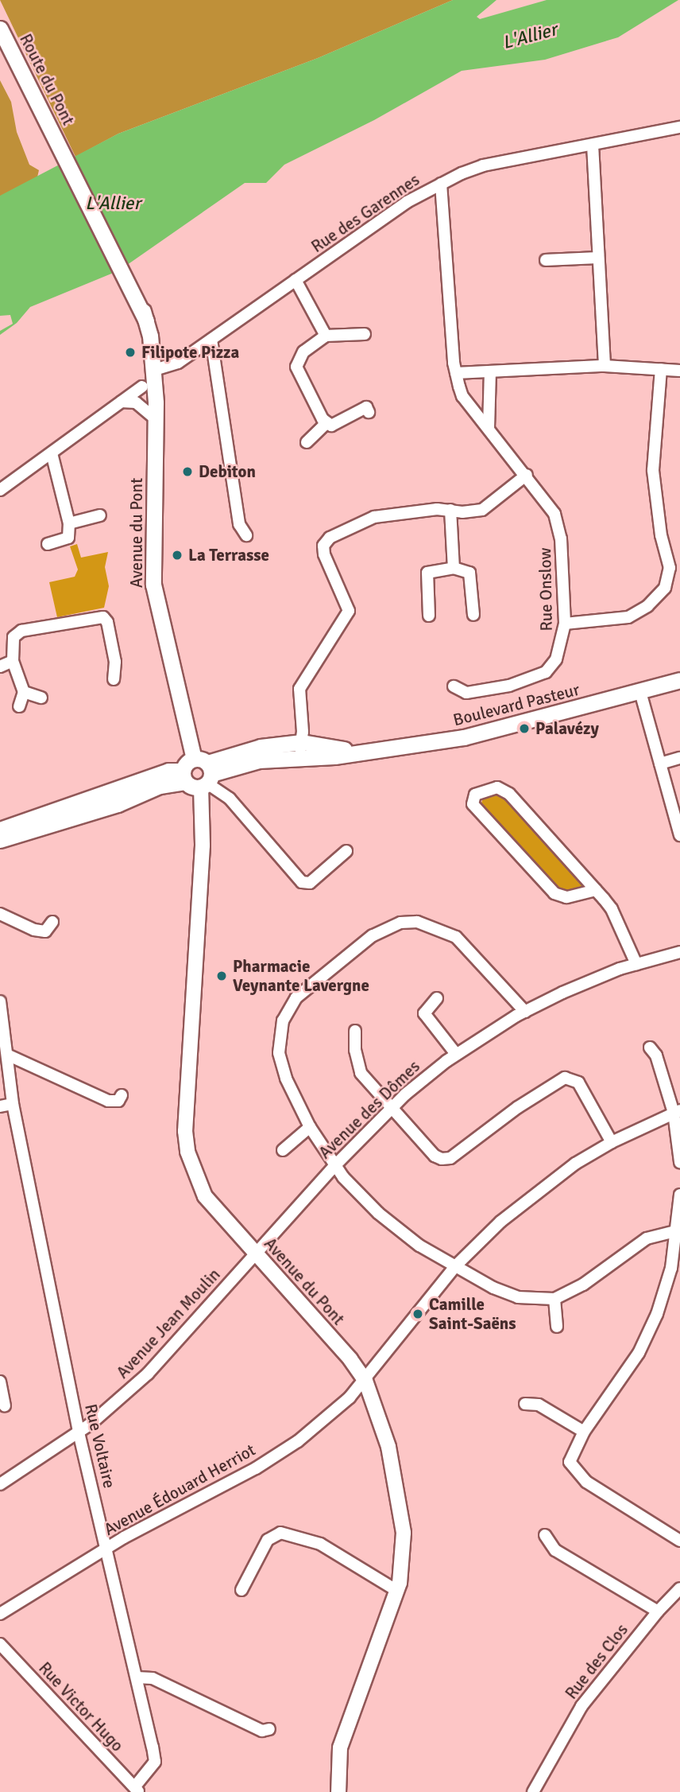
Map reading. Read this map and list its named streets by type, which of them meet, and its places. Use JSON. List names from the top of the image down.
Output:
{
  "streets": {
    "main road": ["Route du Pont", "Avenue du Pont", "Boulevard Pasteur"],
    "street": [
      "Rue des Garennes",
      "Rue Onslow",
      "Avenue des Dômes",
      "Avenue Jean Moulin",
      "Rue Voltaire",
      "Avenue Édouard Herriot",
      "Rue des Clos",
      "Rue Victor Hugo"
    ]
  },
  "crossings": [
    ["Route du Pont", "Avenue du Pont"],
    ["Rue des Garennes", "Avenue du Pont"],
    ["Rue des Garennes", "Rue Onslow"],
    ["Avenue du Pont", "Boulevard Pasteur"],
    ["Avenue du Pont", "Avenue des Dômes"],
    ["Avenue du Pont", "Avenue Jean Moulin"],
    ["Avenue du Pont", "Avenue Édouard Herriot"],
    ["Avenue des Dômes", "Avenue Jean Moulin"],
    ["Avenue Jean Moulin", "Rue Voltaire"],
    ["Rue Voltaire", "Avenue Édouard Herriot"],
    ["Rue Voltaire", "Rue Victor Hugo"]
  ],
  "water": ["L'Allier"],
  "places": [
    "Filipote Pizza",
    "Debiton",
    "La Terrasse",
    "Palavézy",
    "Pharmacie Veynante Lavergne",
    "Camille Saint-Saëns"
  ]
}
